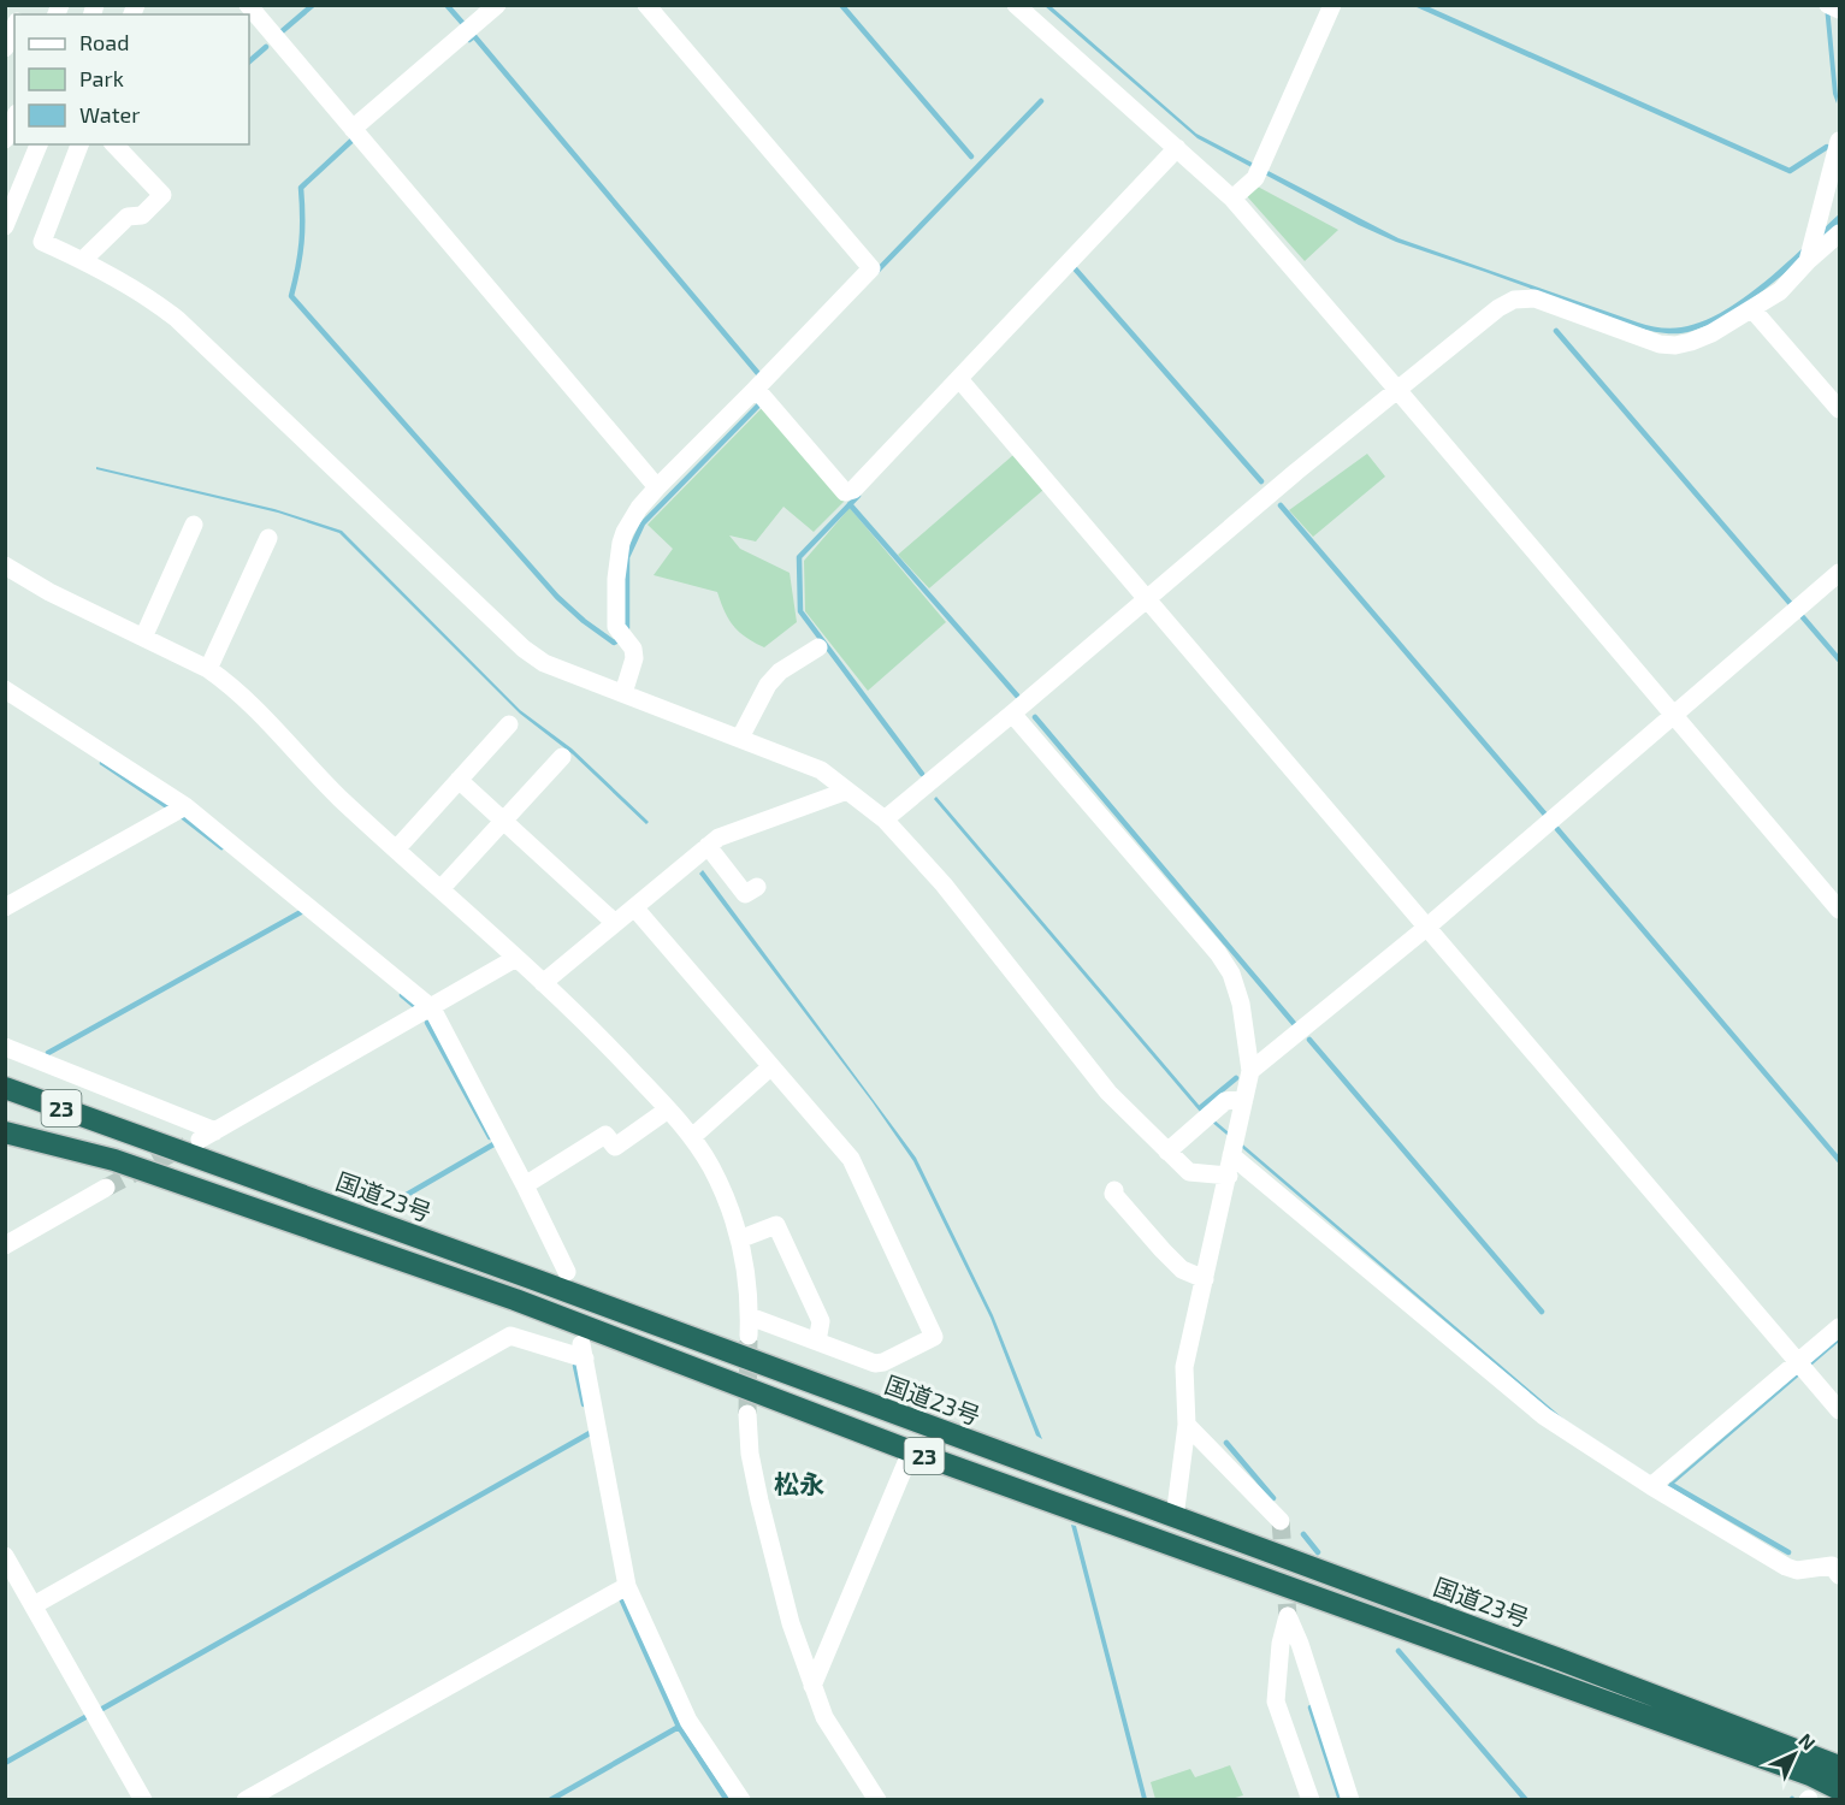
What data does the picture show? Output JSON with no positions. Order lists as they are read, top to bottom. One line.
{"streets":{"highway":["23","国道23号"]},"districts":["松永"],"legend":["Road","Park","Water"],"north":"top right"}
